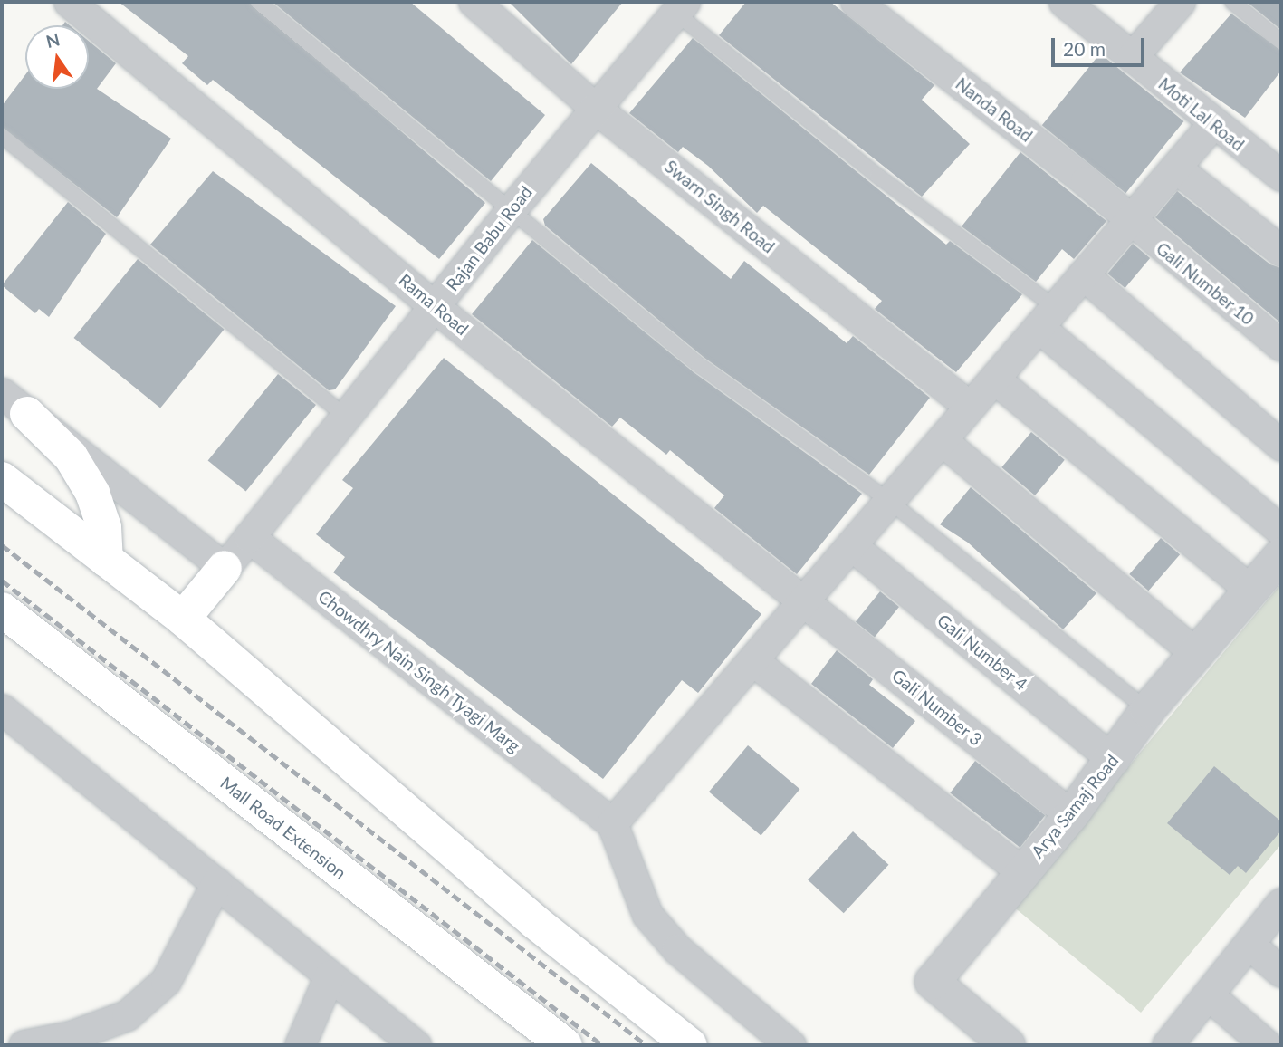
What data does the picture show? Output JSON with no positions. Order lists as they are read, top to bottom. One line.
{"streets":{"main road":["Mall Road Extension"],"street":["Nanda Road","Moti Lal Road","Swarn Singh Road","Rajan Babu Road","Gali Number 10","Rama Road","Gali Number 4","Chowdhry Nain Singh Tyagi Marg","Gali Number 3","Arya Samaj Road"]},"crossings":[["Nanda Road","Gali Number 10"],["Swarn Singh Road","Rajan Babu Road"],["Rajan Babu Road","Rama Road"],["Rajan Babu Road","Chowdhry Nain Singh Tyagi Marg"],["Rama Road","Gali Number 3"],["Gali Number 4","Arya Samaj Road"],["Gali Number 3","Arya Samaj Road"]],"scale_bar":"20 m","north":"top"}
